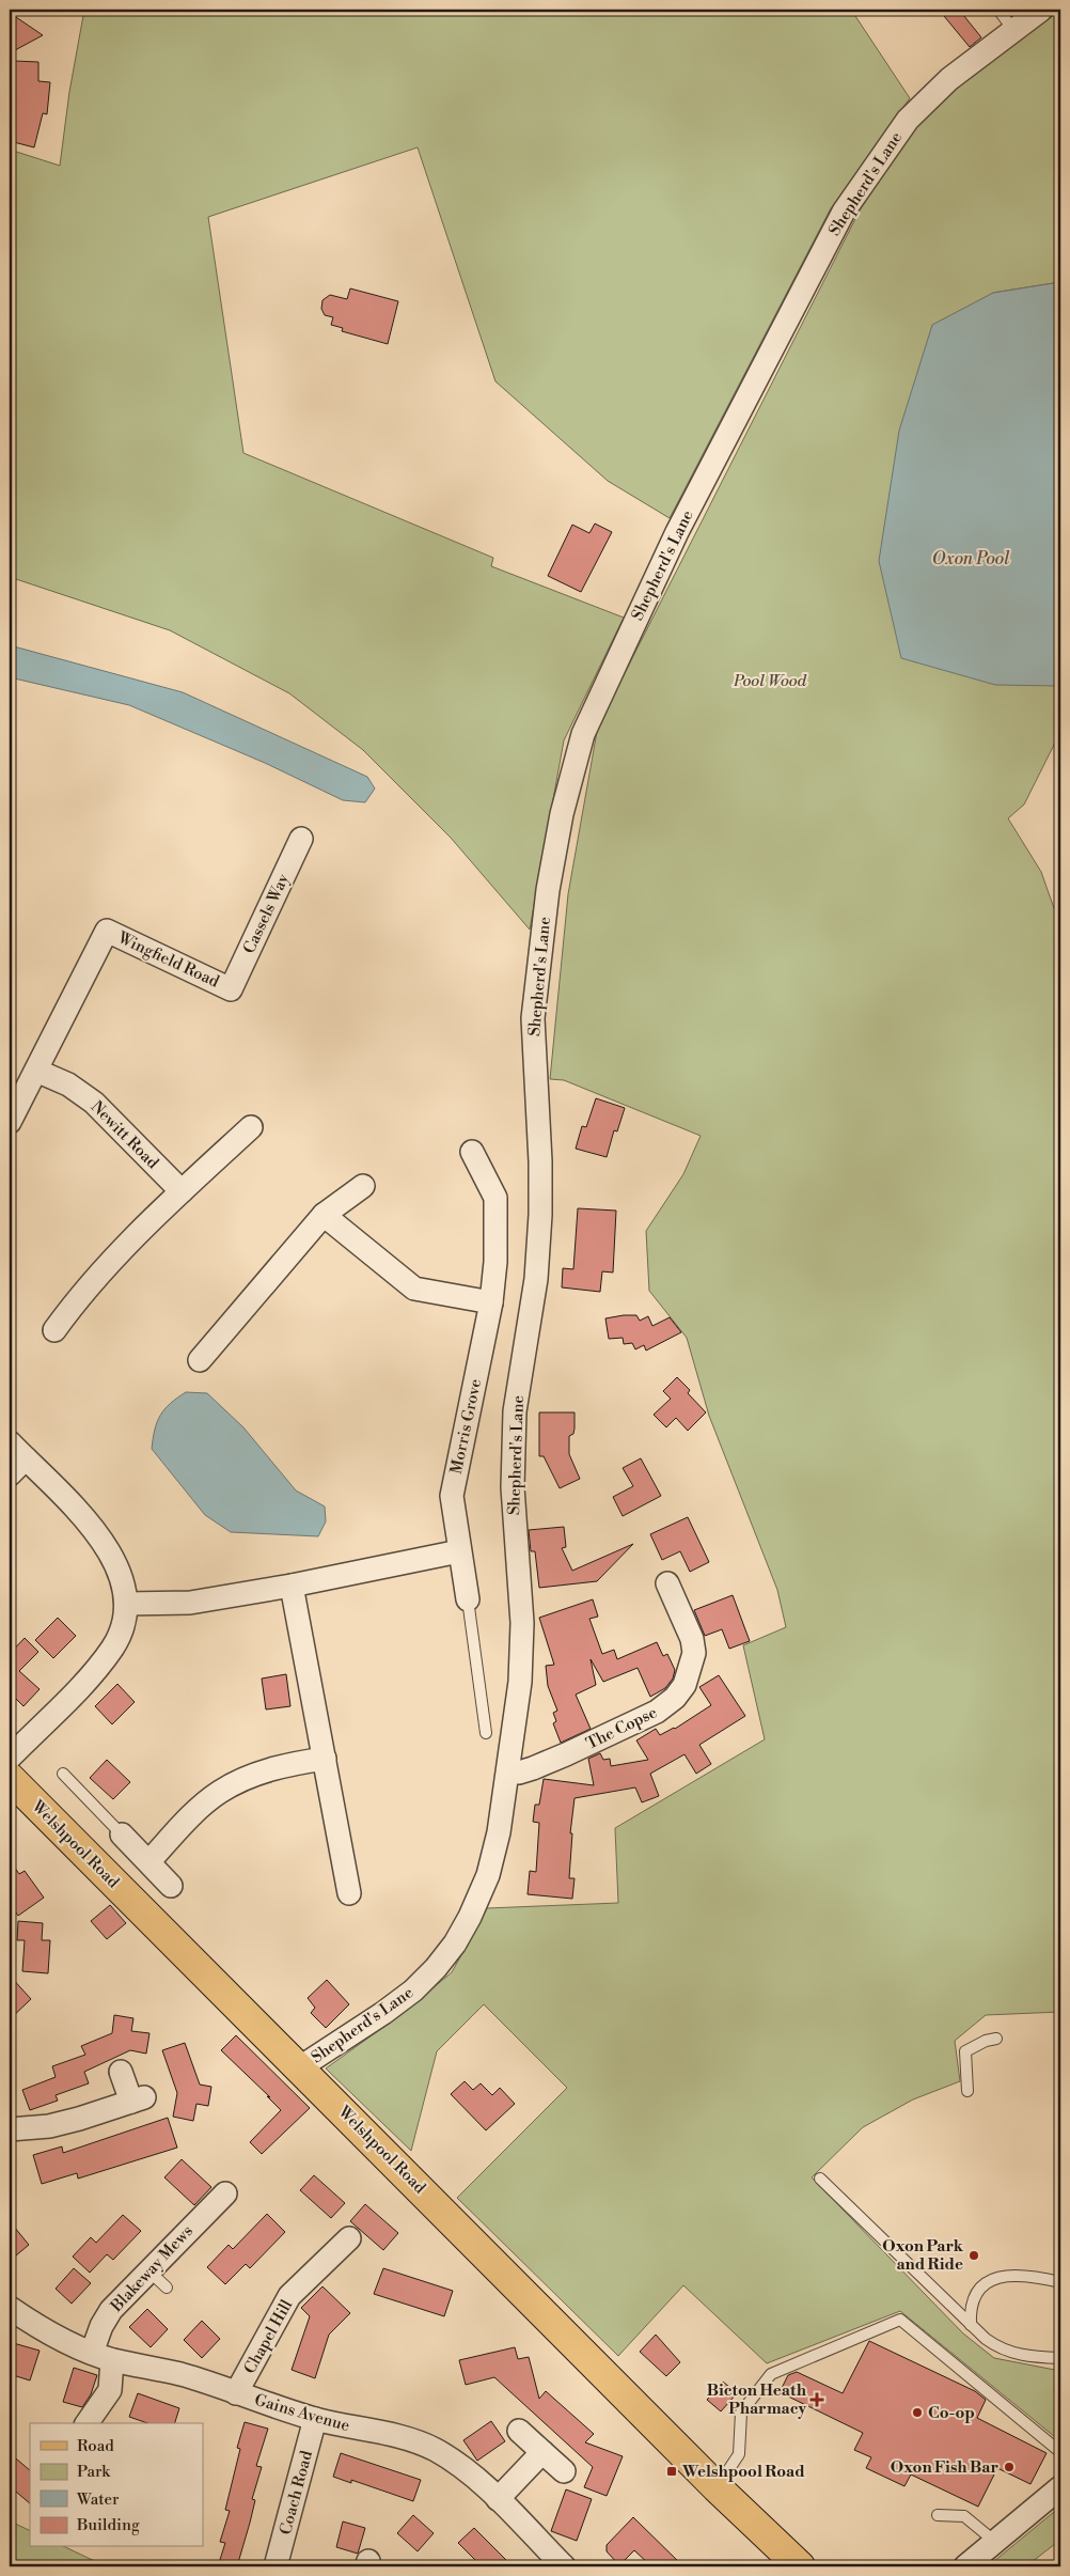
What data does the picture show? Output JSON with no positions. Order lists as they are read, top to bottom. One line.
{"streets":{"main road":["Welshpool Road"],"street":["Shepherd's Lane","Cassels Way","Wingfield Road","Newitt Road","Morris Grove","The Copse","Blakeway Mews","Chapel Hill","Gains Avenue","Coach Road"]},"crossings":[["Shepherd's Lane","The Copse"],["Shepherd's Lane","Welshpool Road"],["Cassels Way","Wingfield Road"],["Wingfield Road","Newitt Road"],["Blakeway Mews","Gains Avenue"],["Chapel Hill","Gains Avenue"],["Gains Avenue","Coach Road"]],"water":["Oxon Pool"],"parks":["Pool Wood"],"places":{"other":["Oxon Park and Ride","Co-op","Oxon Fish Bar"],"health":["Bicton Heath Pharmacy"],"transit":["Welshpool Road"]},"legend":["Road","Park","Water","Building"]}
